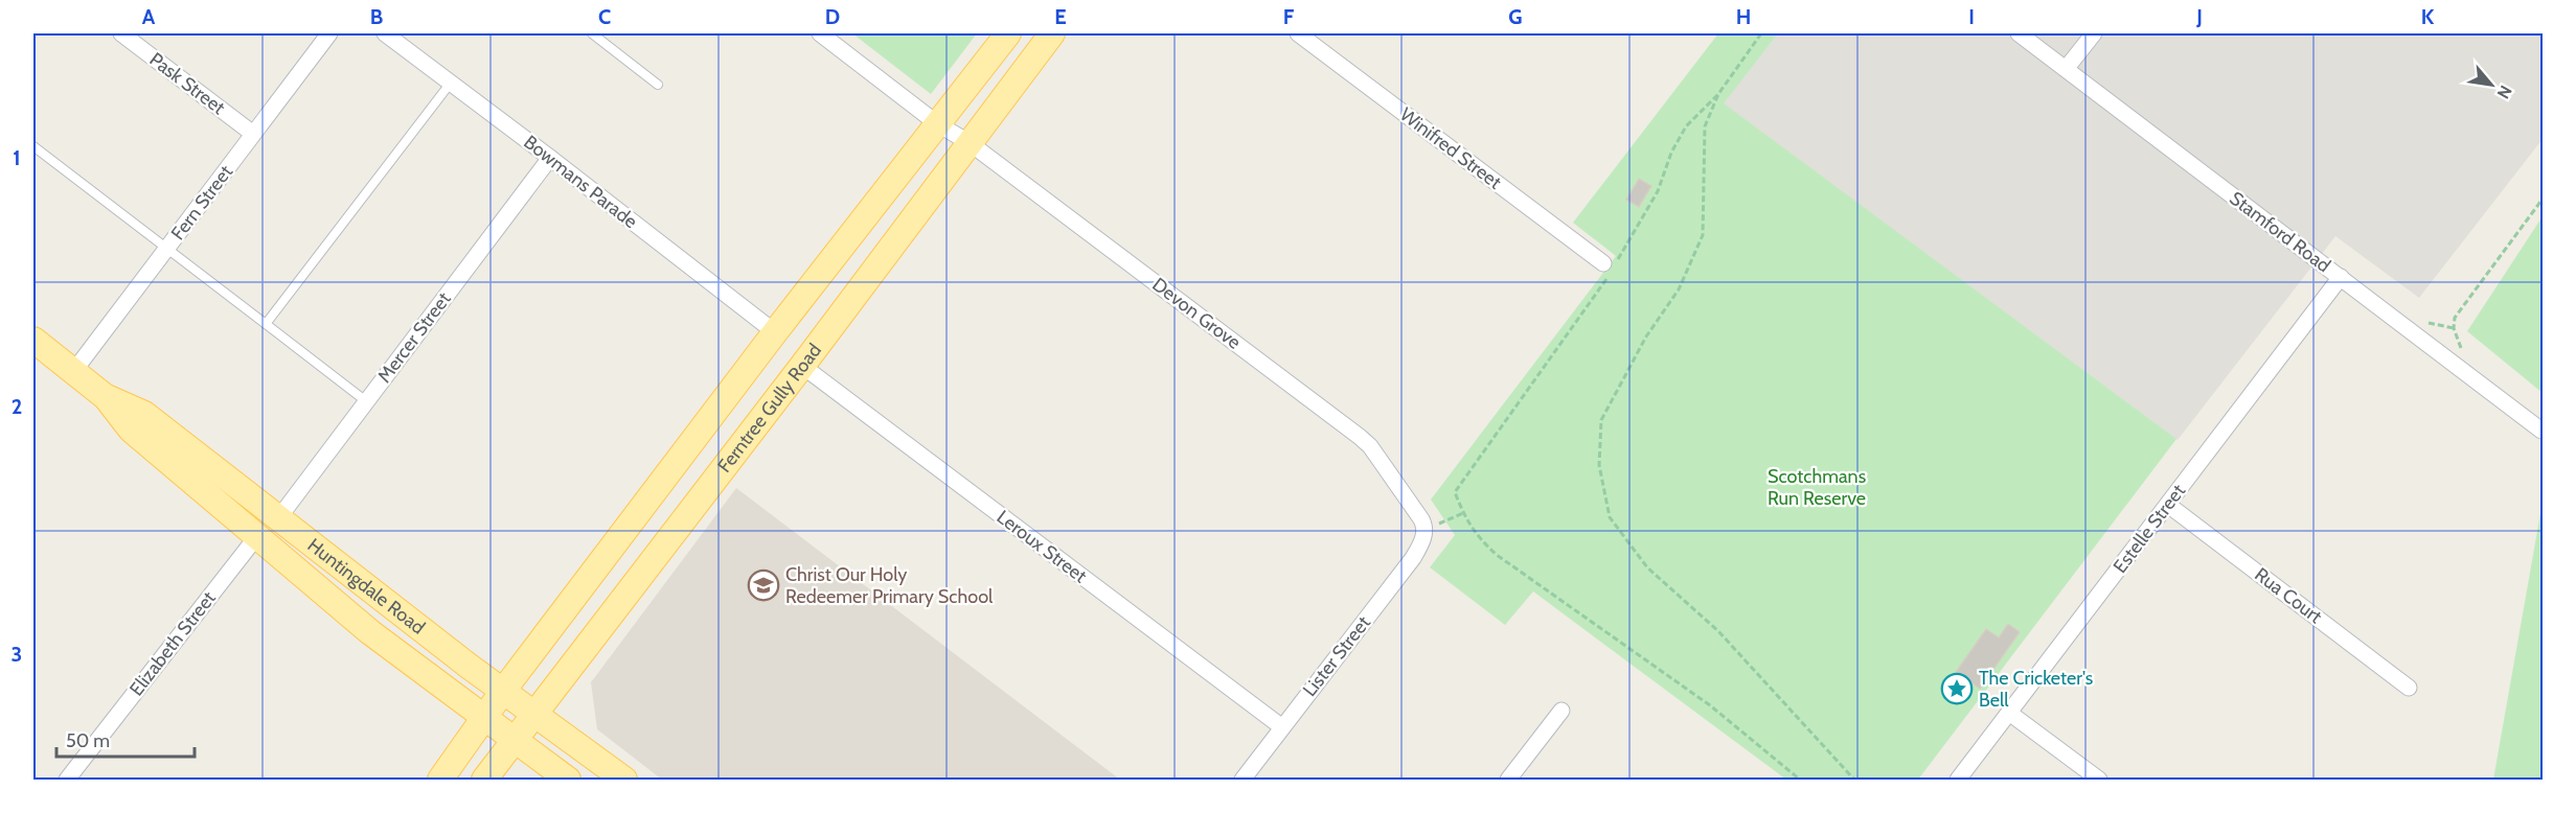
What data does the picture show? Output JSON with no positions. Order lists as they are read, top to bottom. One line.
{"streets":{"main road":["Ferntree Gully Road","Huntingdale Road"],"street":["Pask Street","Winifred Street","Bowmans Parade","Fern Street","Stamford Road","Devon Grove","Mercer Street","Estelle Street","Leroux Street","Rua Court","Elizabeth Street","Lister Street"]},"crossings":[["Pask Street","Fern Street"],["Bowmans Parade","Mercer Street"],["Bowmans Parade","Ferntree Gully Road"],["Fern Street","Huntingdale Road"],["Stamford Road","Estelle Street"],["Devon Grove","Ferntree Gully Road"],["Devon Grove","Lister Street"],["Mercer Street","Huntingdale Road"],["Ferntree Gully Road","Leroux Street"],["Ferntree Gully Road","Huntingdale Road"],["Estelle Street","Rua Court"],["Leroux Street","Lister Street"],["Huntingdale Road","Elizabeth Street"]],"parks":["Scotchmans Run Reserve"],"places":{"school or university":["Christ Our Holy Redeemer Primary School"],"place":["The Cricketer's Bell"]},"scale_bar":"50 m","north":"bottom right","grid":{"columns":["A","B","C","D","E","F","G","H","I","J","K"],"rows":["1","2","3"]}}
